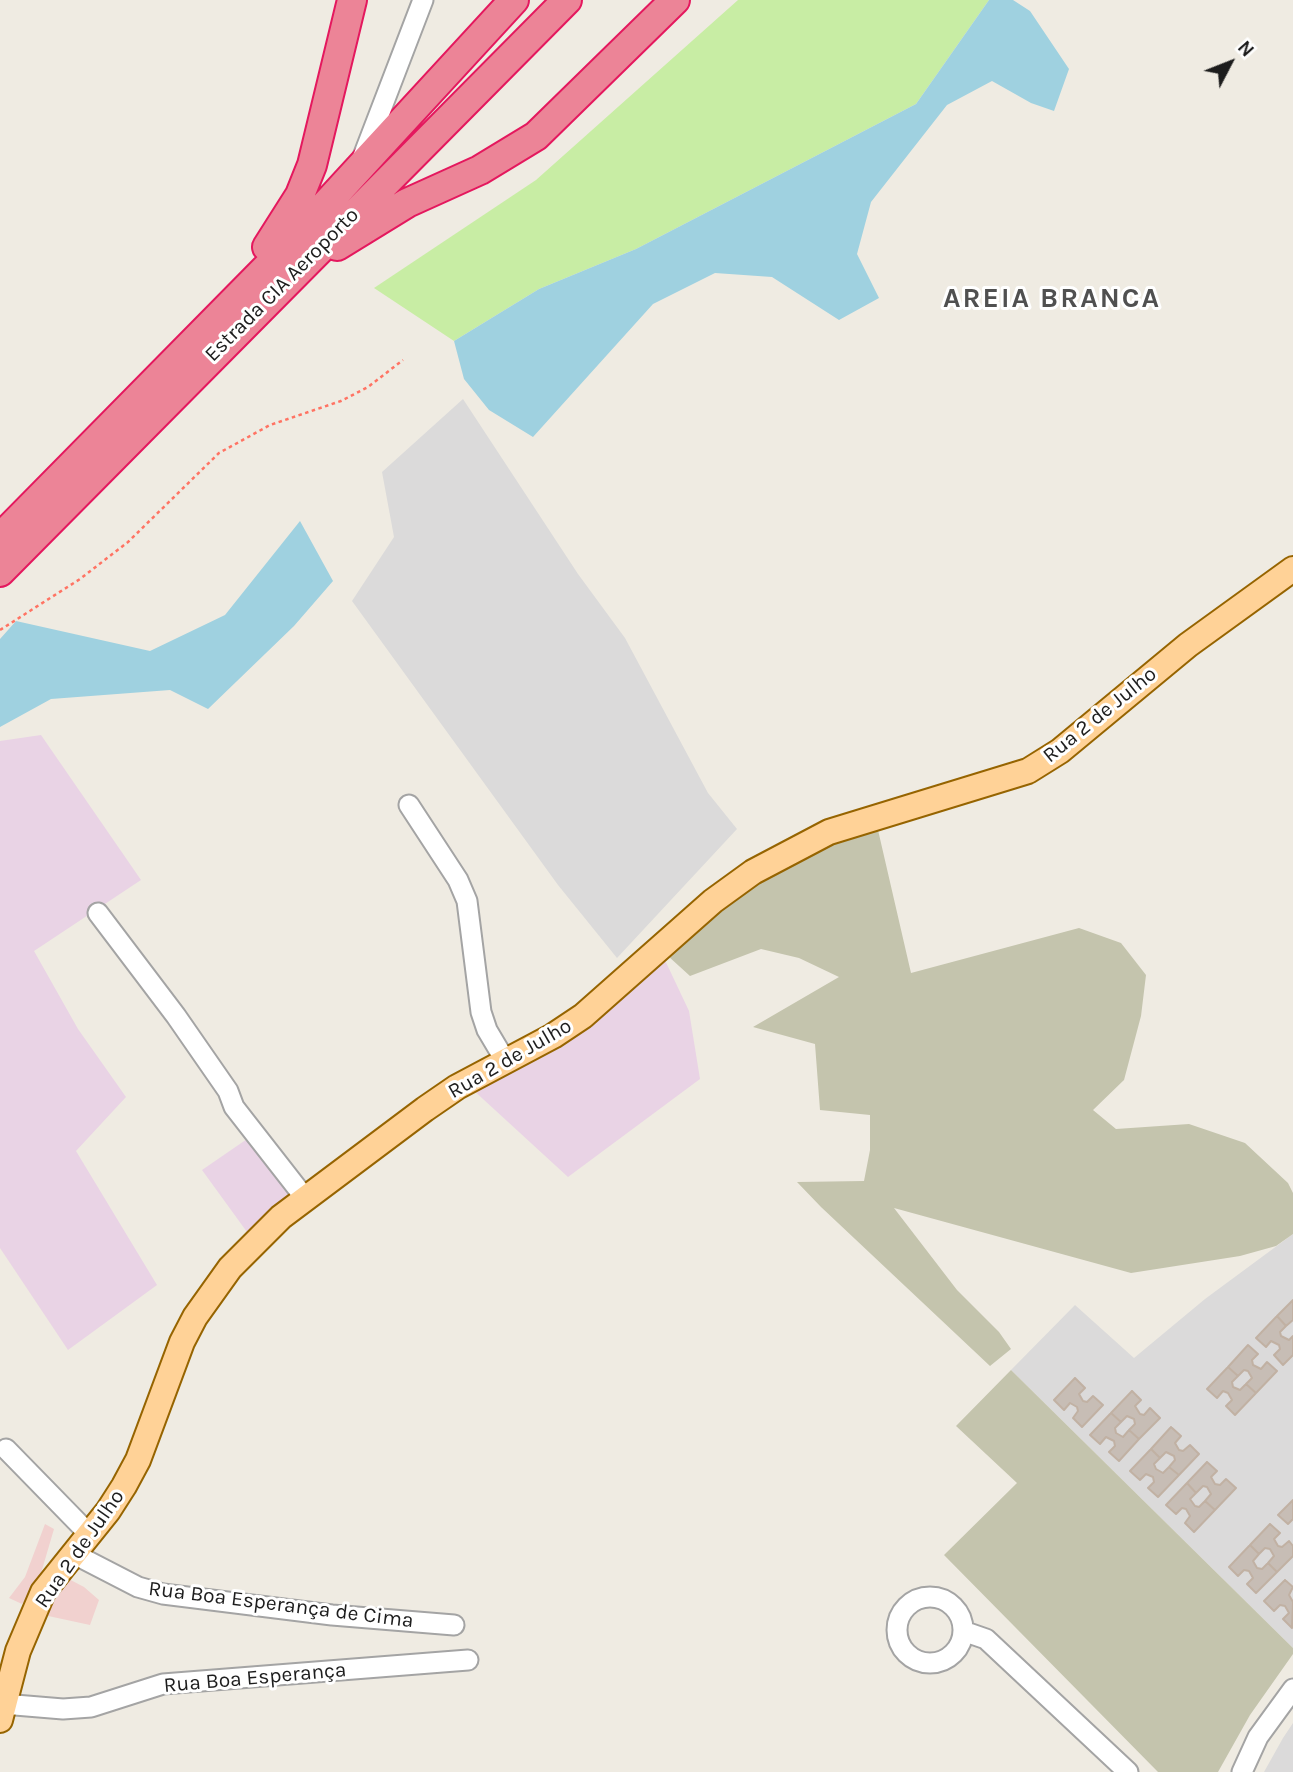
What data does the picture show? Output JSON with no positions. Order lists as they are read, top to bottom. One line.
{"streets":{"highway":["Estrada CIA Aeroporto"],"main road":["Rua 2 de Julho"],"street":["Rua Boa Esperança de Cima","Rua Boa Esperança"]},"crossings":[["Rua 2 de Julho","Rua Boa Esperança de Cima"],["Rua 2 de Julho","Rua Boa Esperança"]],"districts":["AREIA BRANCA"],"north":"top right"}
